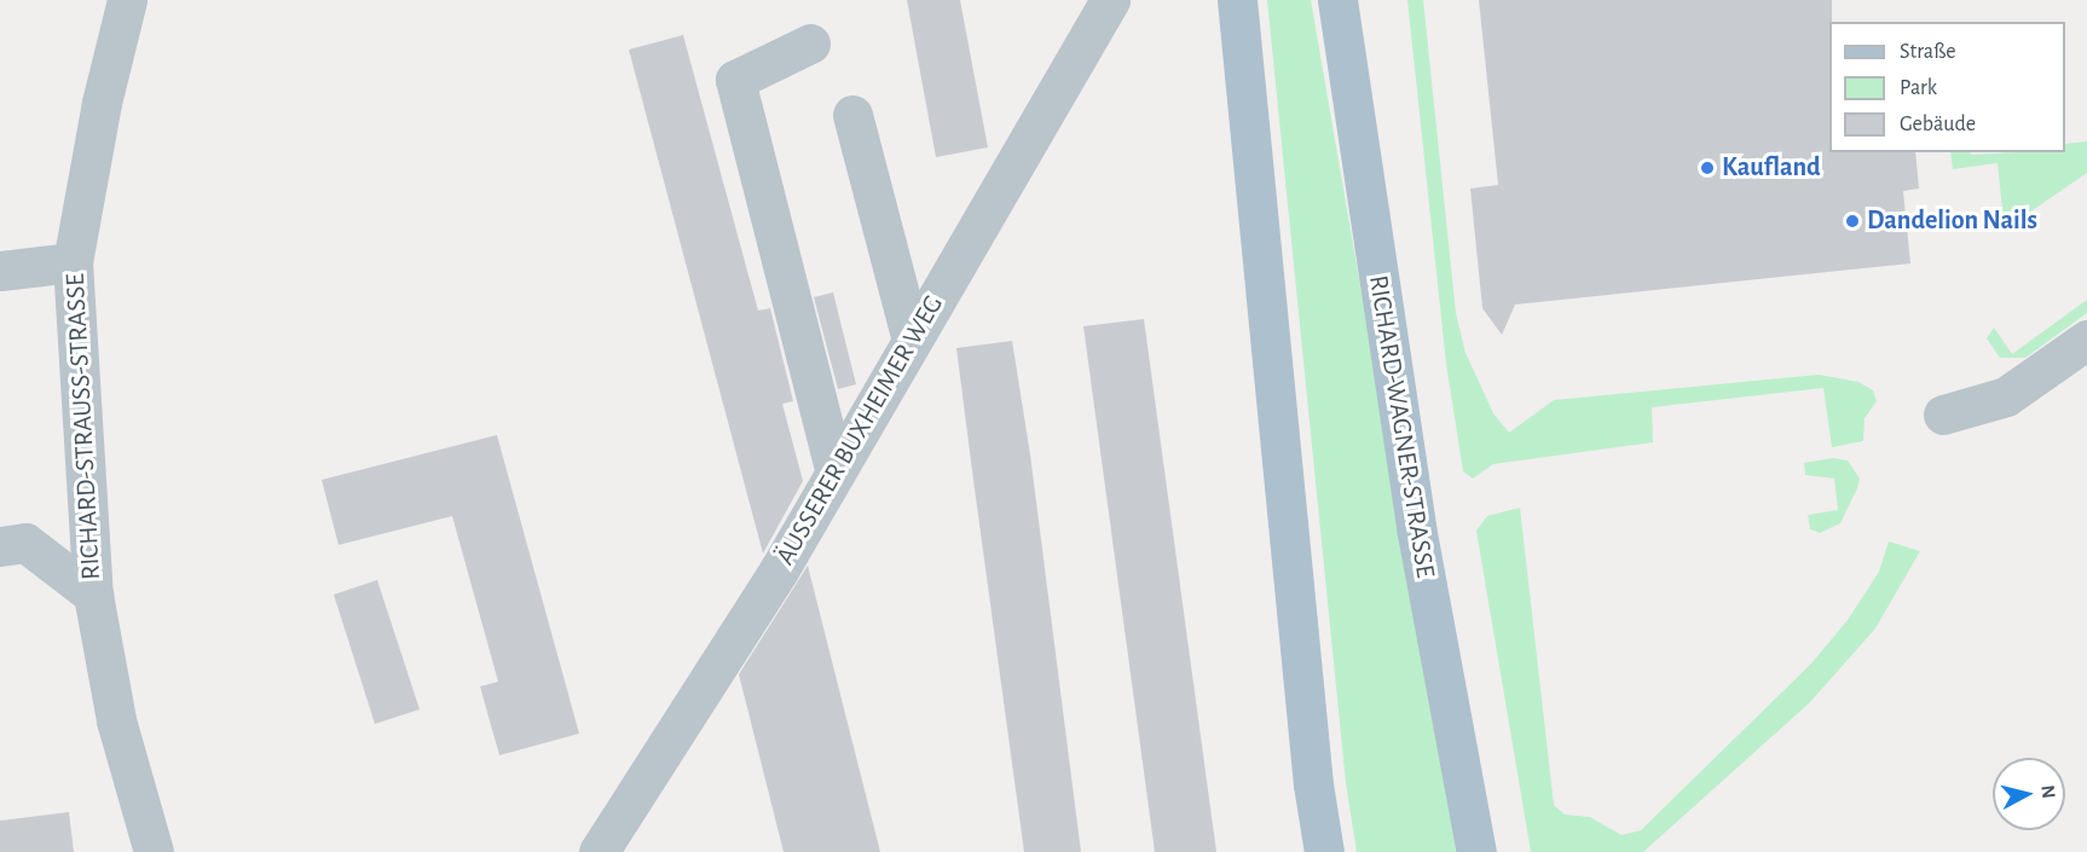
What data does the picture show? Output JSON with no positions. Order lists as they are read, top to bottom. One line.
{"streets":{"main road":["RICHARD-WAGNER-STRASSE"],"street":["RICHARD-STRAUSS-STRASSE","ÄUSSERER BUXHEIMER WEG"]},"places":["Kaufland","Dandelion Nails"],"legend":["Straße","Park","Gebäude"],"north":"right"}
